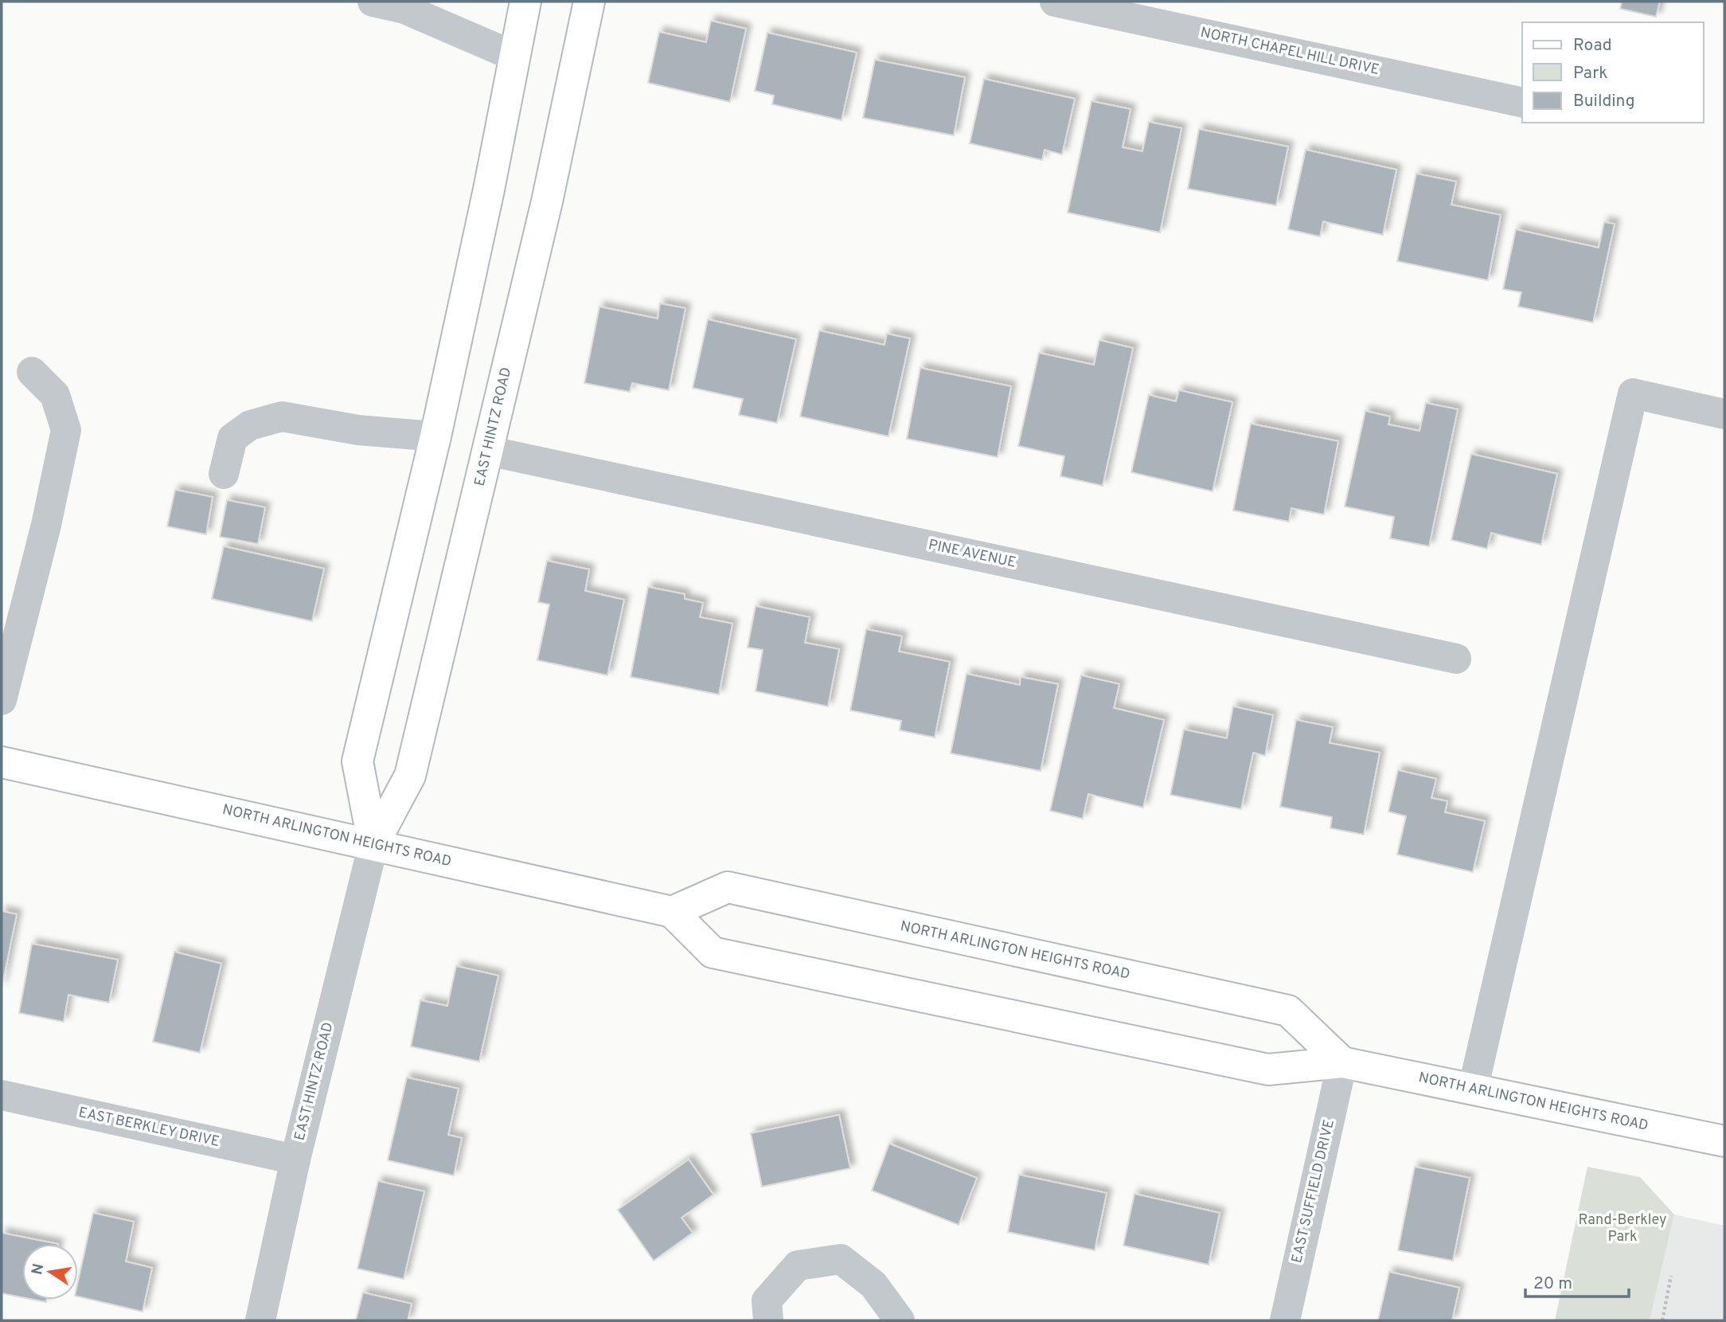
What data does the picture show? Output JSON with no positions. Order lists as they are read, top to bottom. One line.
{"streets":{"main road":["EAST HINTZ ROAD","NORTH ARLINGTON HEIGHTS ROAD"],"street":["NORTH CHAPEL HILL DRIVE","PINE AVENUE","EAST BERKLEY DRIVE","EAST SUFFIELD DRIVE"]},"crossings":[["EAST HINTZ ROAD","PINE AVENUE"],["EAST HINTZ ROAD","NORTH ARLINGTON HEIGHTS ROAD"],["EAST HINTZ ROAD","EAST BERKLEY DRIVE"],["NORTH ARLINGTON HEIGHTS ROAD","EAST SUFFIELD DRIVE"]],"parks":["Rand-Berkley Park"],"legend":["Road","Park","Building"],"scale_bar":"20 m","north":"left"}
